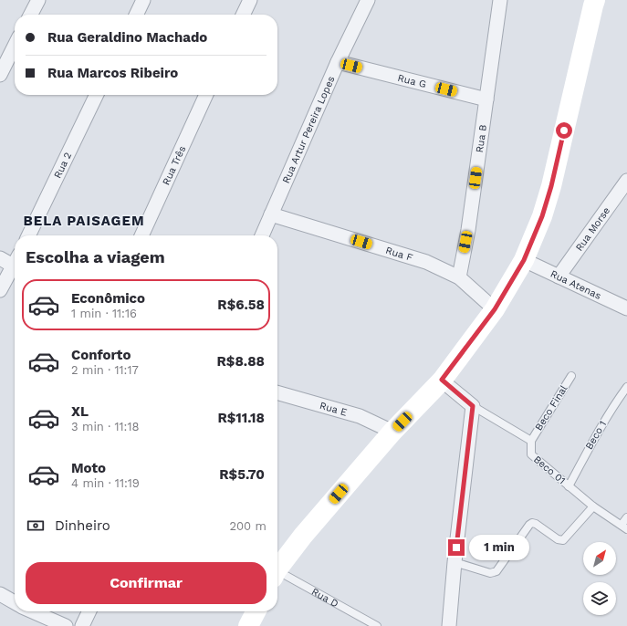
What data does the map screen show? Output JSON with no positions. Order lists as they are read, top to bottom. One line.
{"streets":{"street":["Rua G","Rua Artur Pereira Lopes","Rua B","Rua 2","Rua Três","Rua Morse","Rua F","Rua Atenas","Rua E"],"lane":["Beco Final","Beco 1","Beco 01","Rua D"]},"crossings":[["Rua G","Rua Artur Pereira Lopes"],["Rua G","Rua B"],["Rua Artur Pereira Lopes","Rua F"],["Rua B","Rua F"],["Rua Morse","Rua Atenas"],["Beco Final","Beco 01"],["Beco 1","Beco 01"]],"districts":["BELA PAISAGEM"],"north":"top right","page":{"banner":["Rua Geraldino Machado","Rua Marcos Ribeiro"],"heading":"Escolha a viagem","list":[{"name":"Econômico","note":"1 min · 11:16","value":"R$6.58"},{"name":"Conforto","note":"2 min · 11:17","value":"R$8.88"},{"name":"XL","note":"3 min · 11:18","value":"R$11.18"},{"name":"Moto","note":"4 min · 11:19","value":"R$5.70"}],"pay":["Dinheiro","200 m"],"bubble":"1 min","buttons":"Confirmar"}}
